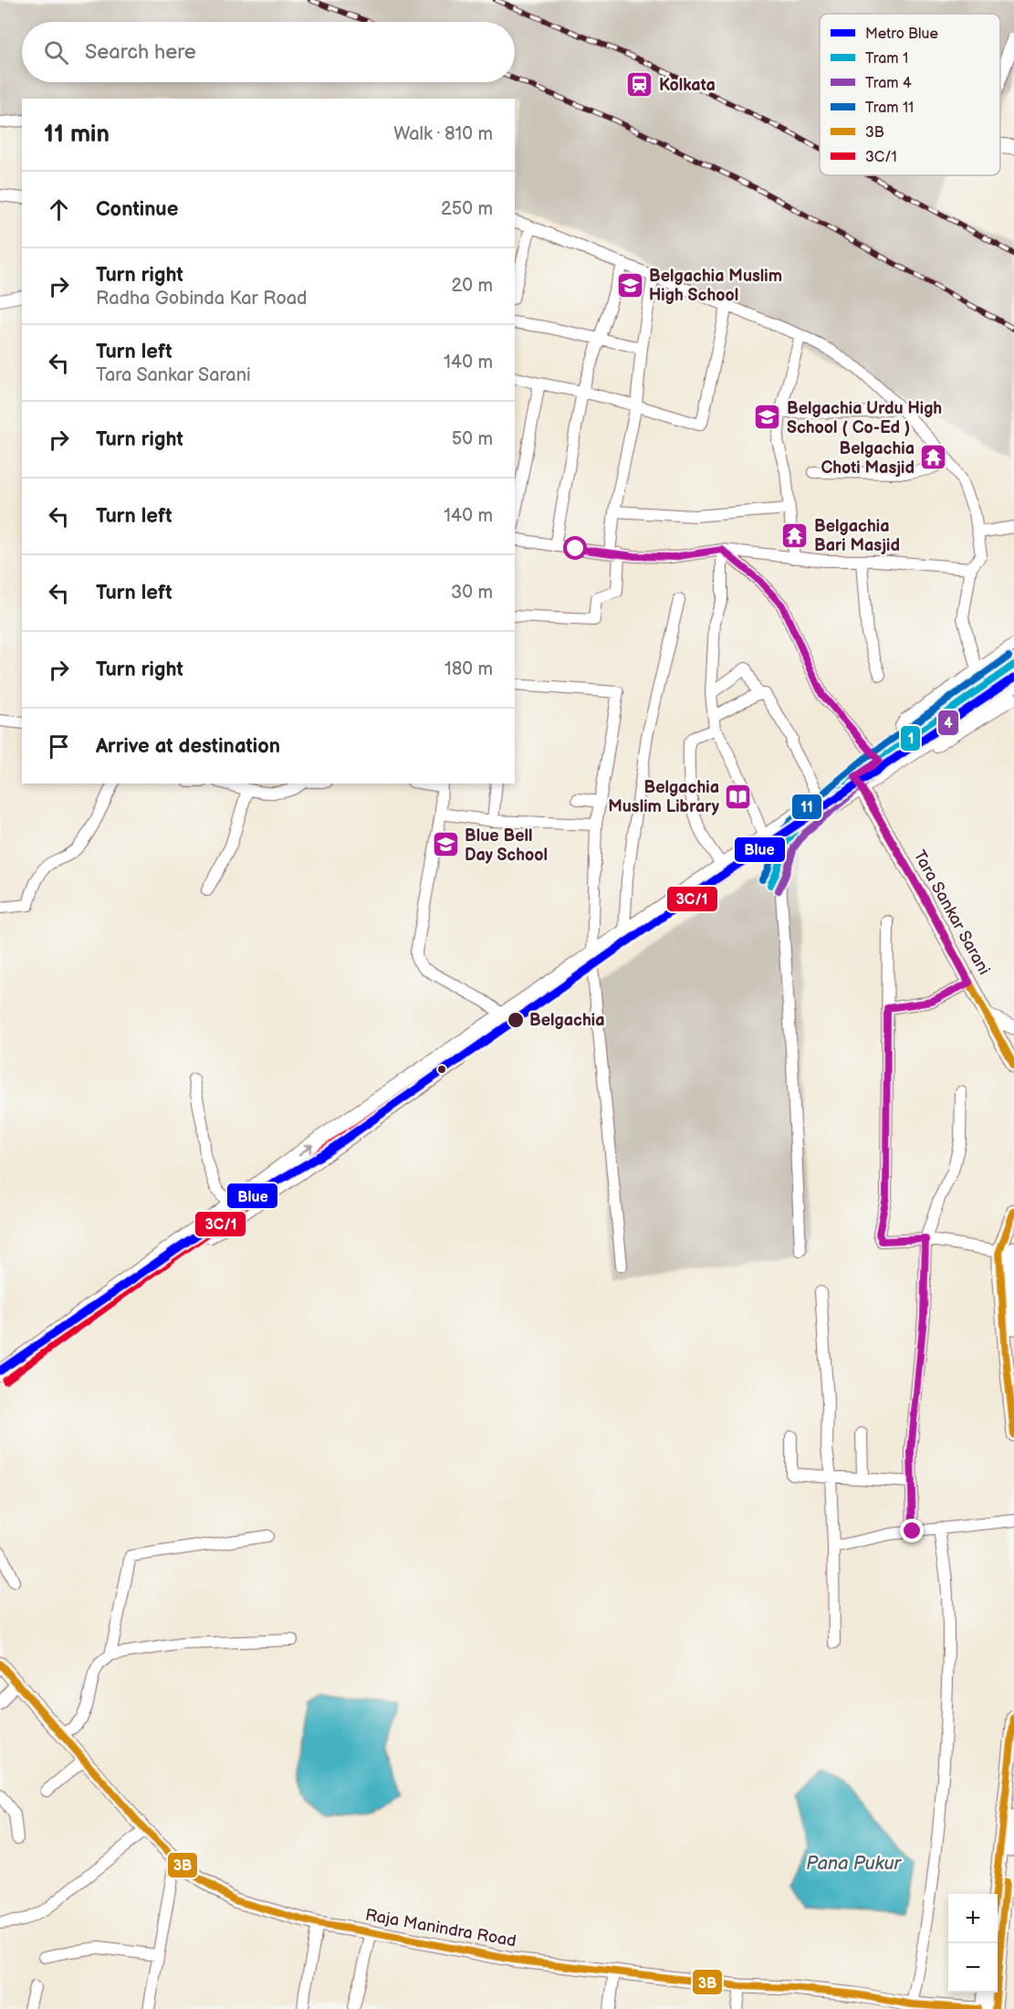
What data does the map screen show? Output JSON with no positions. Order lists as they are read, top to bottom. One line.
{"streets":{"street":["Tara Sankar Sarani","Raja Manindra Road"]},"water":["Pana Pukur"],"places":{"station":["Kolkata"],"school or university":["Belgachia Muslim High School","Belgachia Urdu High School ( Co-Ed )","Blue Bell Day School"],"temple":["Belgachia Choti Masjid","Belgachia Bari Masjid"],"library":["Belgachia Muslim Library"],"other":["Belgachia"]},"lines":["tram line 11","tram line 1","transit line 3B","tram line 4","metro line Blue","transit line 3C/1"],"legend":["Metro Blue","Tram 1","Tram 4","Tram 11","3B","3C/1"],"page":{"search":"Search here","heading":["11 min","Walk · 810 m"],"list":[["Continue","250 m"],["Turn right","Radha Gobinda Kar Road","20 m"],["Turn left","Tara Sankar Sarani","140 m"],["Turn right","50 m"],["Turn left","140 m"],["Turn left","30 m"],["Turn right","180 m"],"Arrive at destination"],"map_buttons":["+","−"]}}
